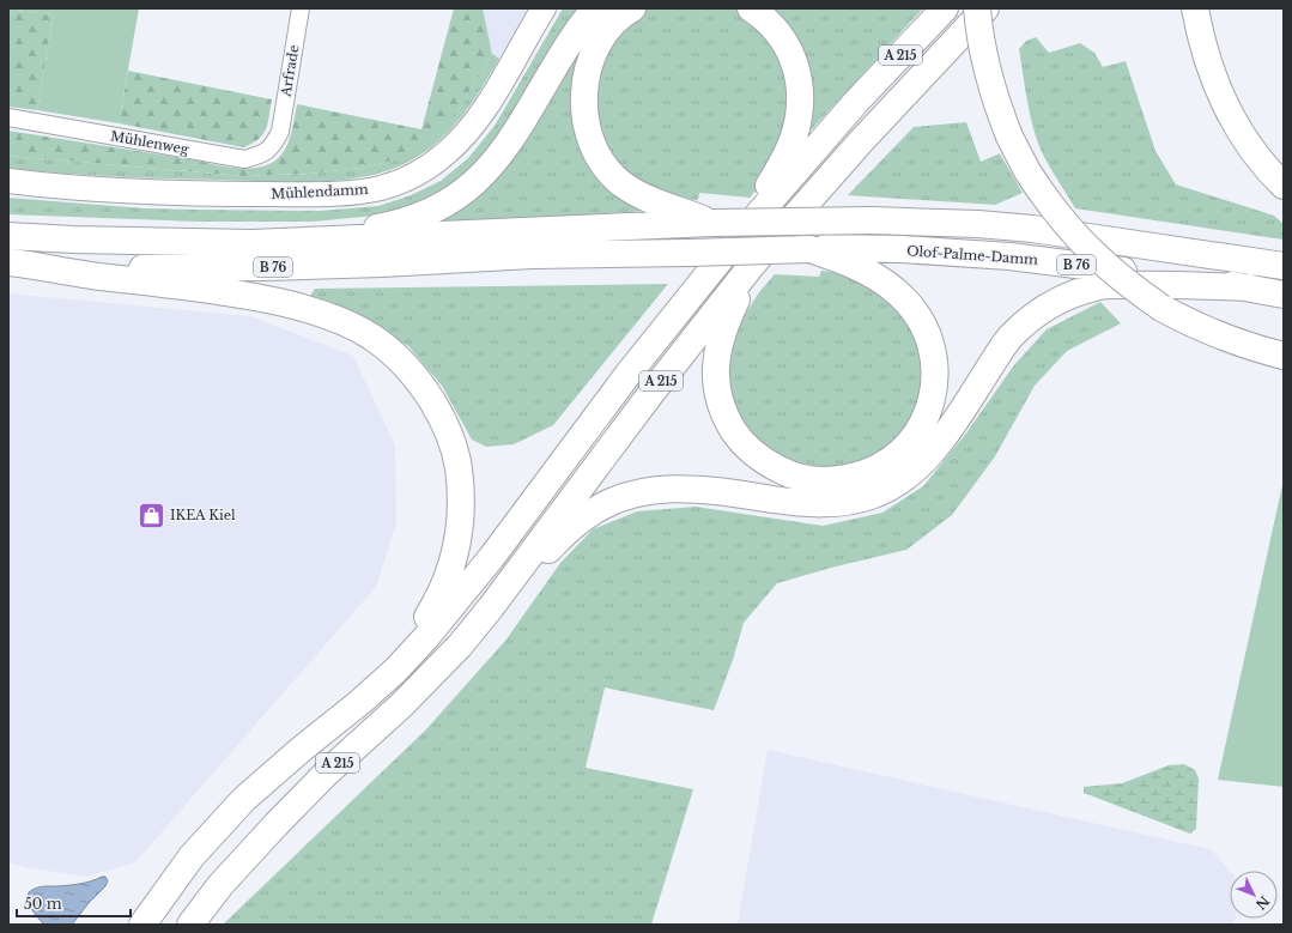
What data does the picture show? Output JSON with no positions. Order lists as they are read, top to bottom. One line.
{"streets":{"highway":["A 215","Olof-Palme-Damm","B 76"],"street":["Arfrade","Mühlenweg","Mühlendamm"]},"crossings":[["Arfrade","Mühlenweg"],["Olof-Palme-Damm","B 76"]],"places":{"shop":["IKEA Kiel"]},"scale_bar":"50 m","north":"bottom right"}
